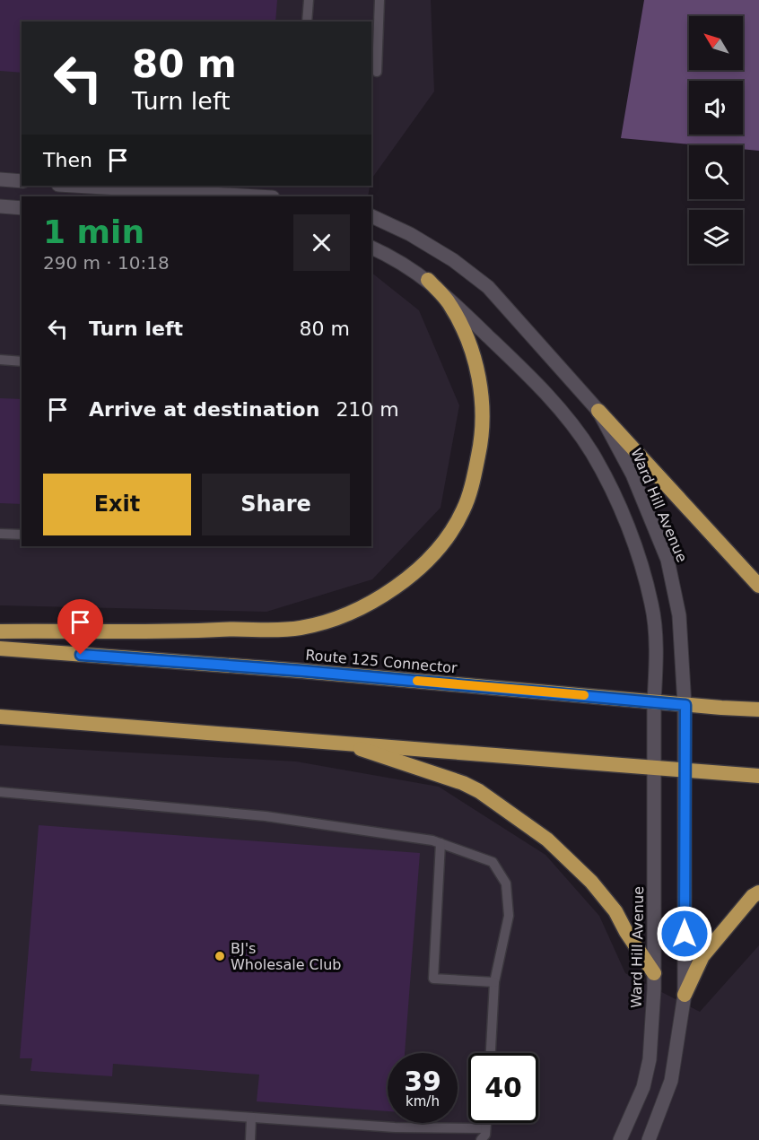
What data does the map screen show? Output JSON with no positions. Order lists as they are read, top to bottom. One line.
{"streets":{"highway":["Route 125 Connector"],"street":["Ward Hill Avenue"]},"crossings":[["Ward Hill Avenue","Route 125 Connector"]],"places":["BJ's Wholesale Club"],"north":"top left","page":{"turn":["80 m","Turn left"],"then":"Then","heading":["1 min","290 m · 10:18"],"list":[{"name":"Turn left","value":"80 m"},{"name":"Arrive at destination","value":"210 m"}],"buttons":["Exit","Share"],"speed":"39 km/h","limit":"40"}}
